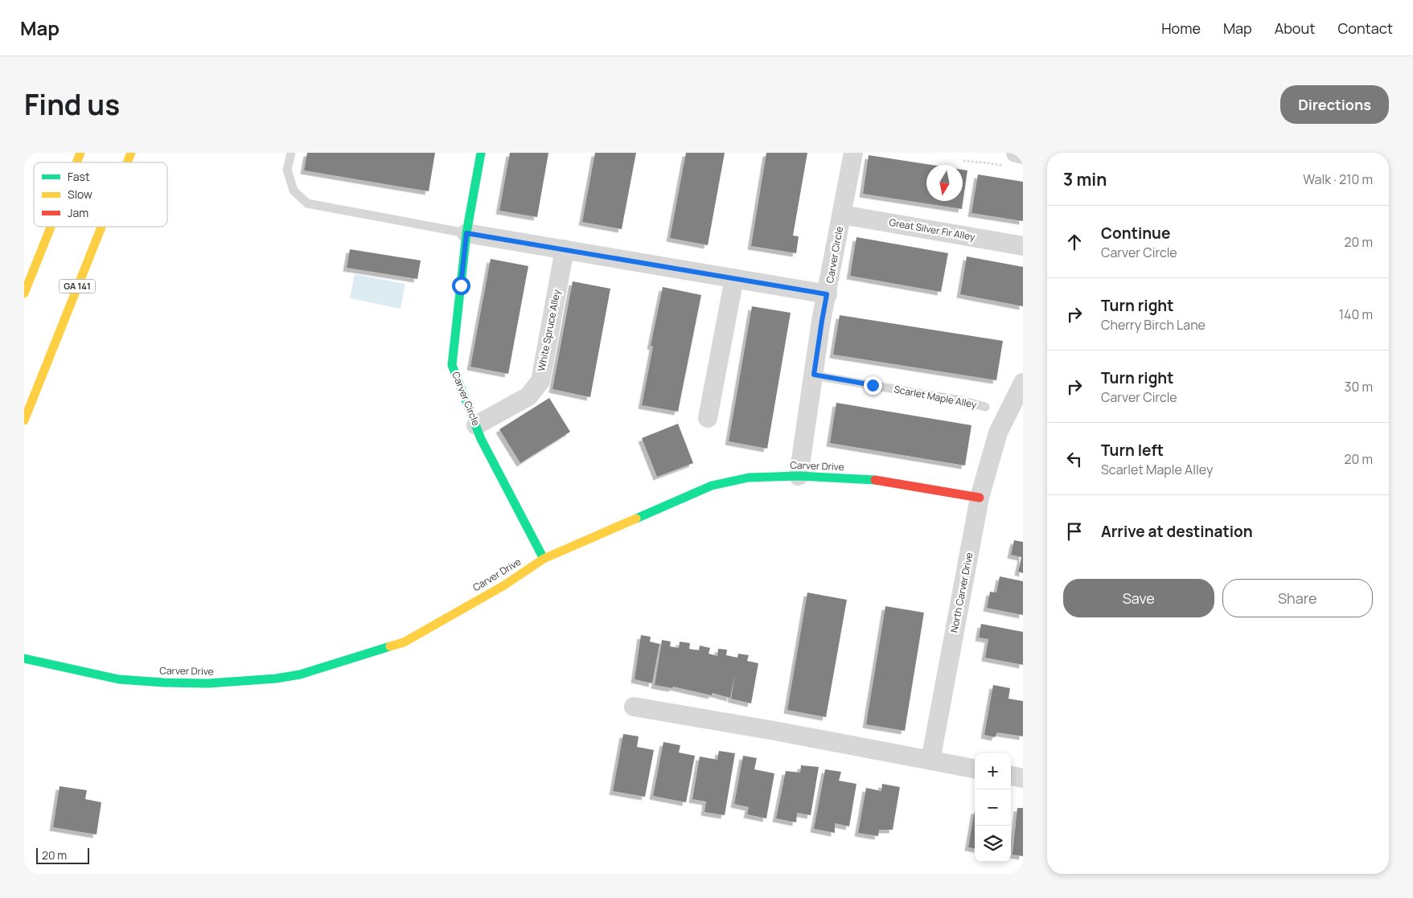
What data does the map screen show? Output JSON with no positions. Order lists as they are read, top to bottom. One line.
{"streets":{"main road":["Carver Circle","GA 141","Carver Drive"],"street":["Great Silver Fir Alley","White Spruce Alley","North Carver Drive"],"lane":["Scarlet Maple Alley"]},"crossings":[["Great Silver Fir Alley","Carver Circle"],["Carver Circle","White Spruce Alley"],["Carver Circle","Scarlet Maple Alley"],["Carver Circle","Carver Drive"],["Carver Drive","North Carver Drive"]],"legend":["Fast","Slow","Jam"],"scale_bar":"20 m","north":"bottom","page":{"header":"Map","nav":["Home","Map","About","Contact"],"title":"Find us","buttons":["Directions",["Save","Share"]],"heading":["3 min","Walk · 210 m"],"list":[["Continue","Carver Circle","20 m"],["Turn right","Cherry Birch Lane","140 m"],["Turn right","Carver Circle","30 m"],["Turn left","Scarlet Maple Alley","20 m"],"Arrive at destination"],"map_buttons":["+","−"],"scale":"20 m"}}
